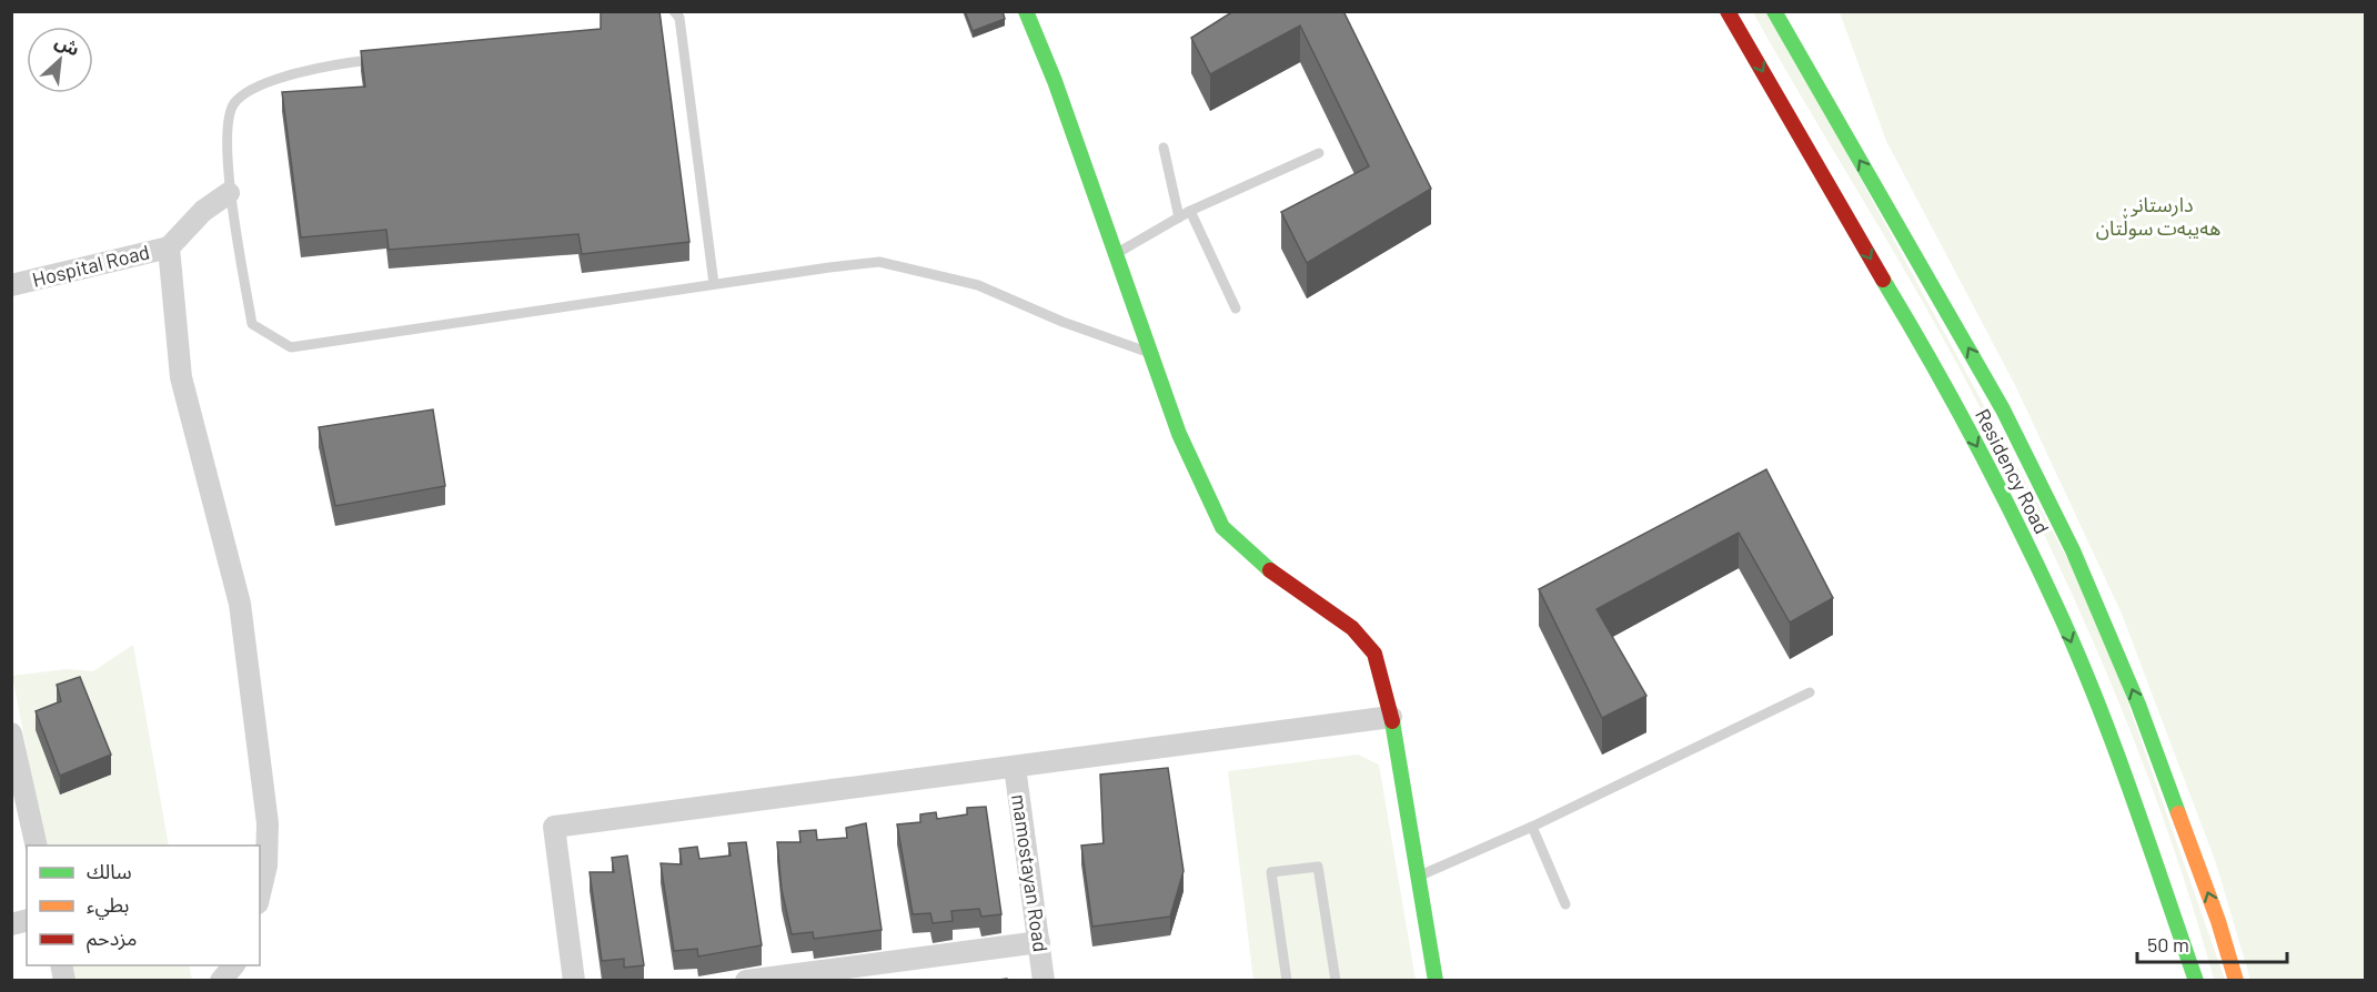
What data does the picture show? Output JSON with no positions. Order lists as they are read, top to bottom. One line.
{"streets":{"street":["Hospital Road","Residency Road","mamostayan Road"]},"parks":["دارستانی هەیبەت سوڵتان"],"legend":["سالك","بطيء","مزدحم"],"scale_bar":"50 m","north":"top right"}
